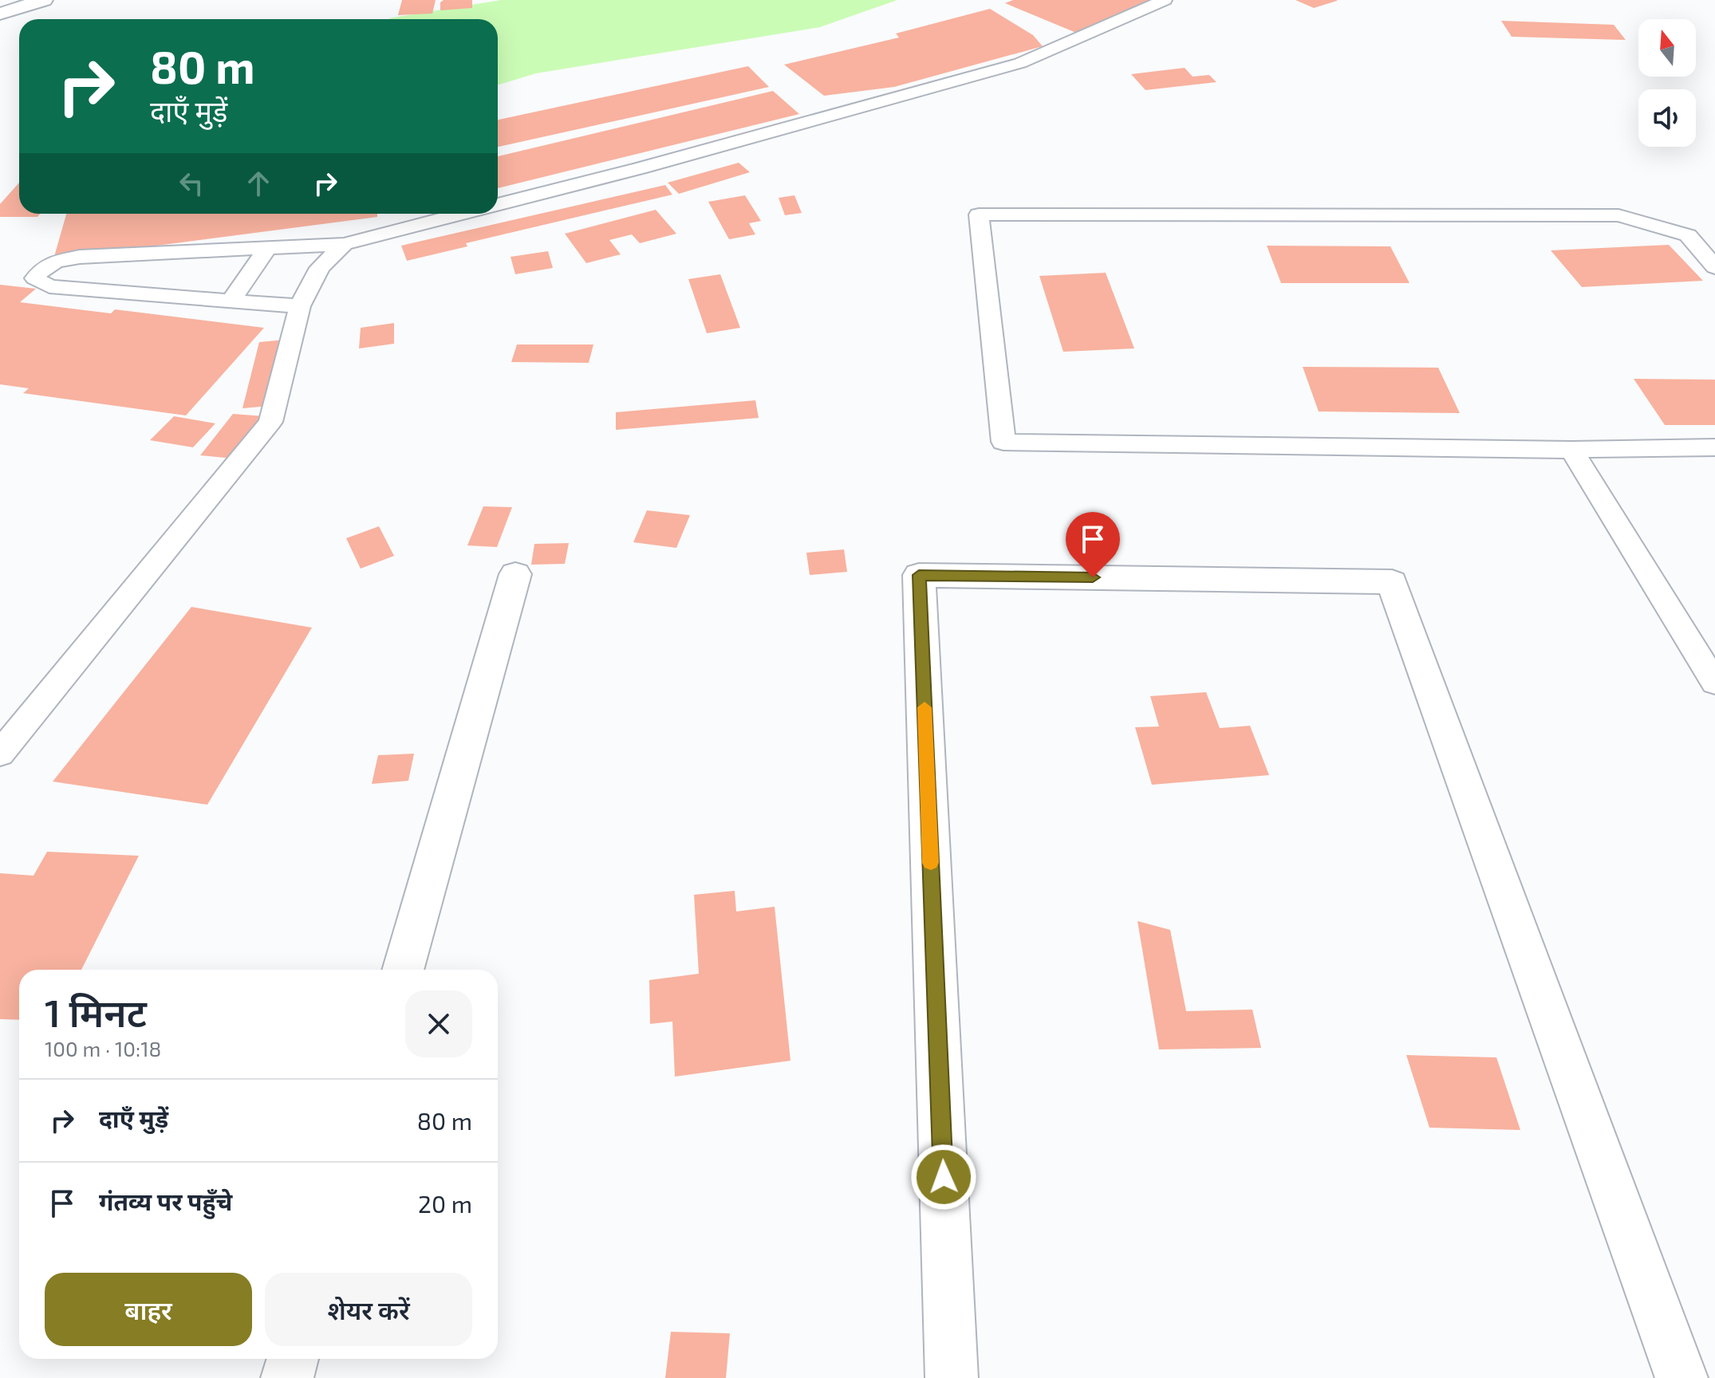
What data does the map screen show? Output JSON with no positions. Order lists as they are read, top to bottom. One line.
{"north":"top","page":{"turn":["80 m","दाएँ मुड़ें"],"heading":["1 मिनट","100 m · 10:18"],"list":[{"name":"दाएँ मुड़ें","value":"80 m"},{"name":"गंतव्य पर पहुँचे","value":"20 m"}],"buttons":["बाहर","शेयर करें"]}}
